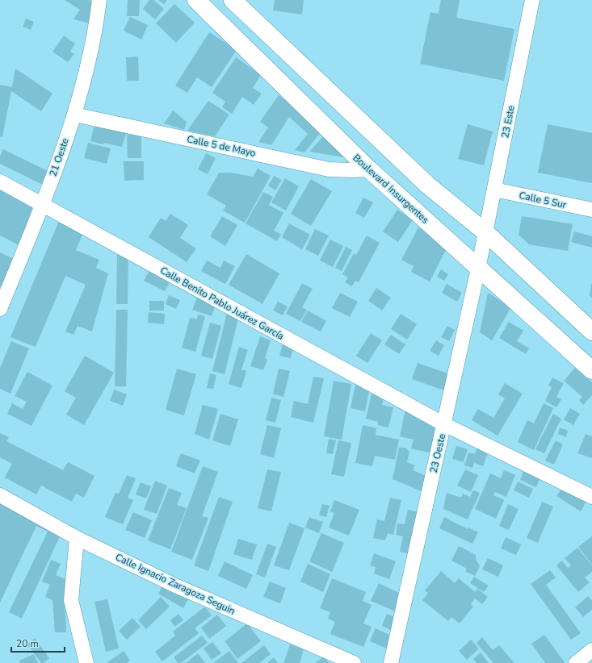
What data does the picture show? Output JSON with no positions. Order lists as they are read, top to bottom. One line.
{"streets":{"main road":["Boulevard Insurgentes"],"street":["23 Este","Calle 5 de Mayo","21 Oeste","Calle 5 Sur","Calle Benito Pablo Juárez García","23 Oeste","Calle Ignacio Zaragoza Seguin"]},"crossings":[["23 Este","Calle 5 Sur"],["23 Este","23 Oeste"],["Calle 5 de Mayo","21 Oeste"],["Calle 5 de Mayo","Boulevard Insurgentes"],["21 Oeste","Calle Benito Pablo Juárez García"],["Boulevard Insurgentes","23 Oeste"],["Calle Benito Pablo Juárez García","23 Oeste"]],"scale_bar":"20 m"}
